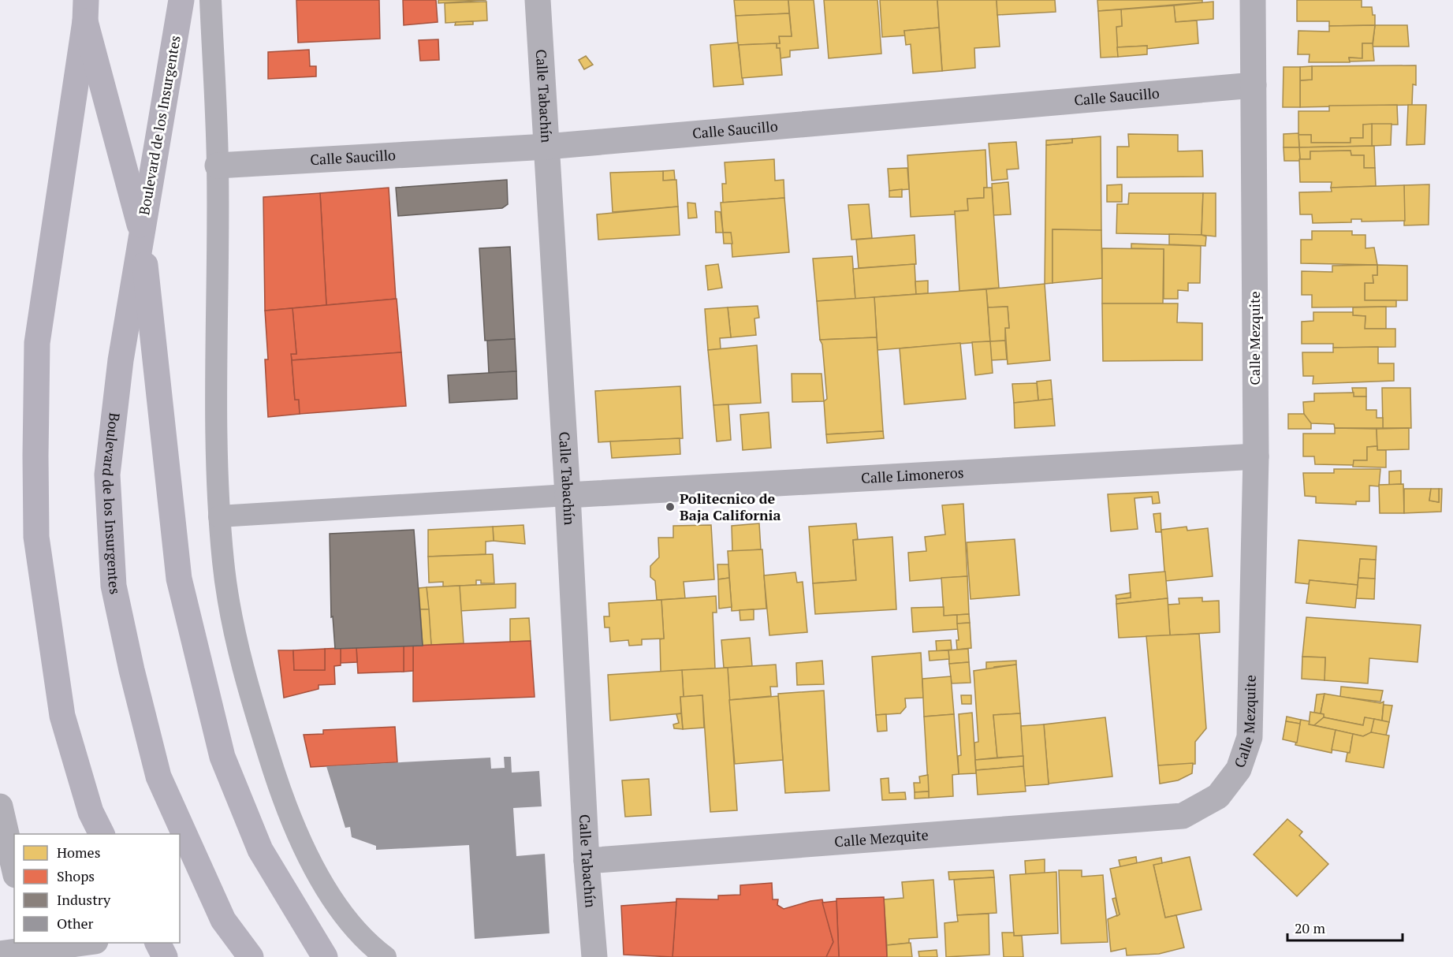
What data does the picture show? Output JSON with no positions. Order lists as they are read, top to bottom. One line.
{"streets":{"main road":["Boulevard de los Insurgentes"],"street":["Calle Tabachín","Calle Saucillo","Calle Mezquite","Calle Limoneros"]},"crossings":[["Calle Tabachín","Calle Saucillo"],["Calle Tabachín","Calle Mezquite"],["Calle Tabachín","Calle Limoneros"],["Calle Saucillo","Calle Mezquite"],["Calle Mezquite","Calle Limoneros"]],"places":["Politecnico de Baja California"],"legend":["Homes","Shops","Industry","Other"],"scale_bar":"20 m"}
